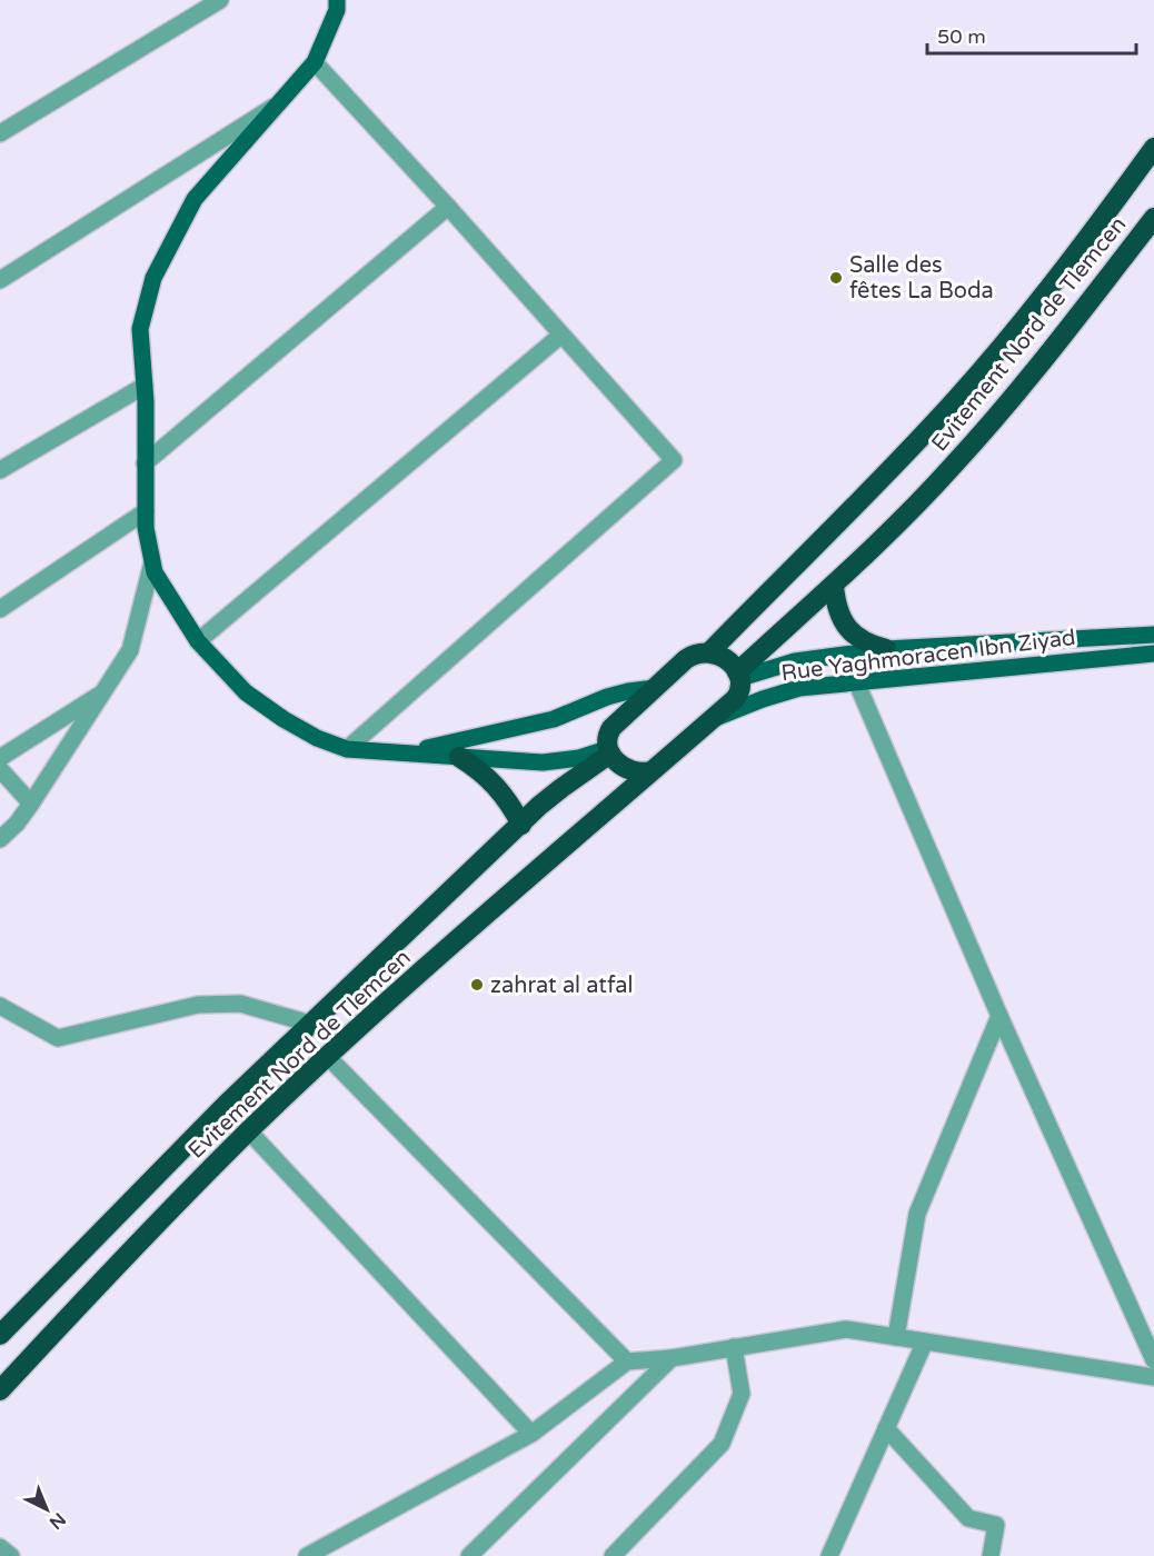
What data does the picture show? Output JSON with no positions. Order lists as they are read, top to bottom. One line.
{"streets":{"highway":["Evitement Nord de Tlemcen"],"main road":["Rue Yaghmoracen Ibn Ziyad"]},"crossings":[["Evitement Nord de Tlemcen","Rue Yaghmoracen Ibn Ziyad"]],"places":["Salle des fêtes La Boda","zahrat al atfal"],"scale_bar":"50 m","north":"bottom right"}
